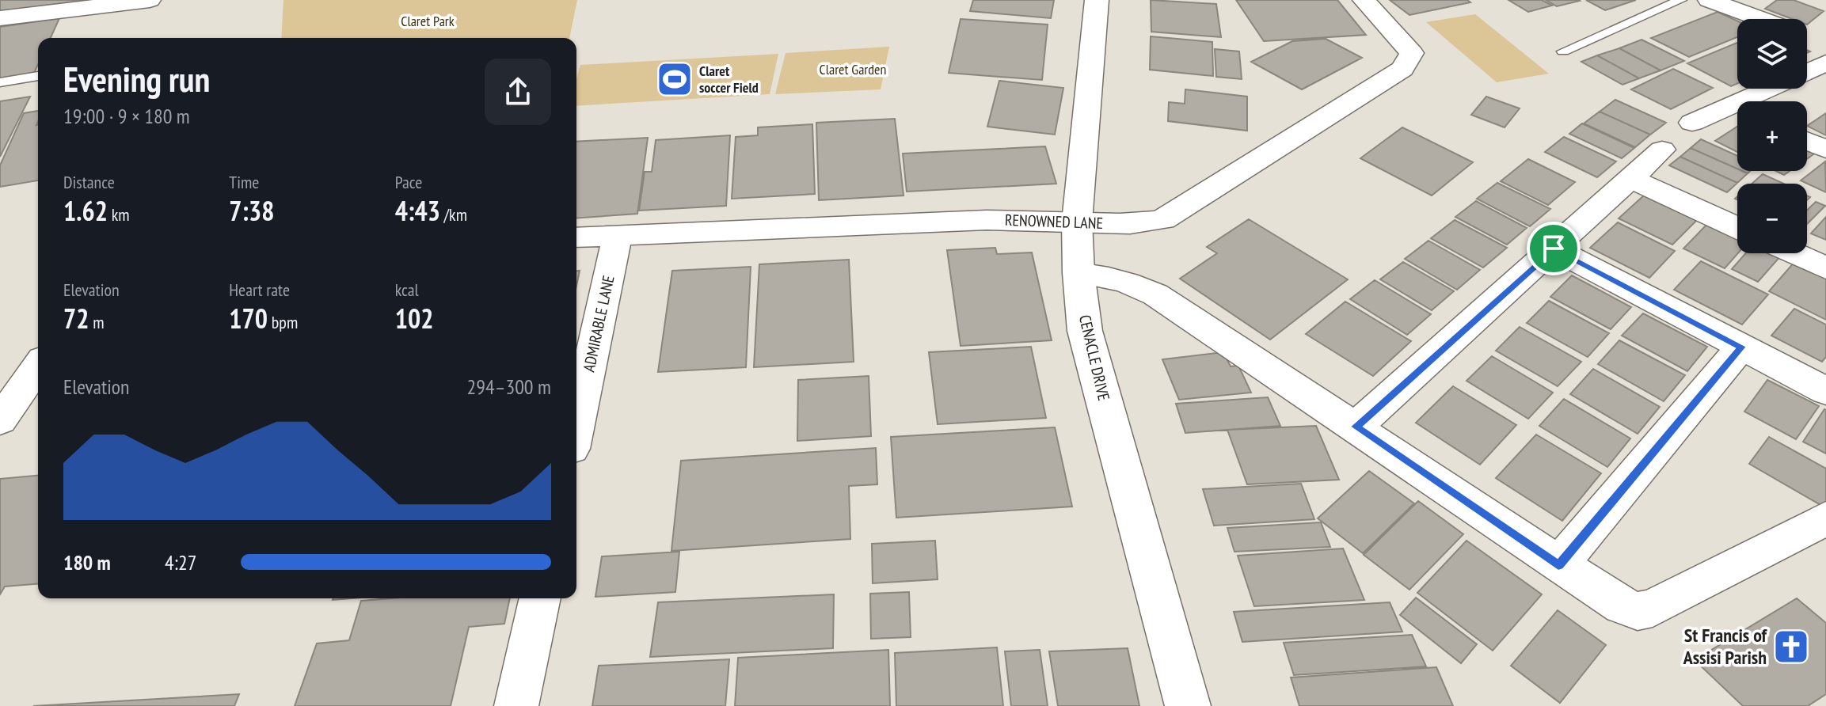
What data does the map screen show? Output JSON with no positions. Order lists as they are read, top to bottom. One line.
{"streets":{"street":["RENOWNED LANE","ADMIRABLE LANE","CENACLE DRIVE"]},"crossings":[["RENOWNED LANE","ADMIRABLE LANE"],["RENOWNED LANE","CENACLE DRIVE"]],"parks":["Claret Park","Claret Garden"],"places":{"sports":["Claret soccer Field"],"church":["St Francis of Assisi Parish"]},"page":{"map_buttons":["+","−"],"heading":["Evening run","19:00 · 9 × 180 m"],"stats":[["Distance","1.62 km"],["Time","7:38"],["Pace","4:43 /km"],["Elevation","72 m"],["Heart rate","170 bpm"],["kcal","102"]],"chart":["Elevation","294–300 m"],"list":[{"name":"180 m","note":"4:27"}]}}
